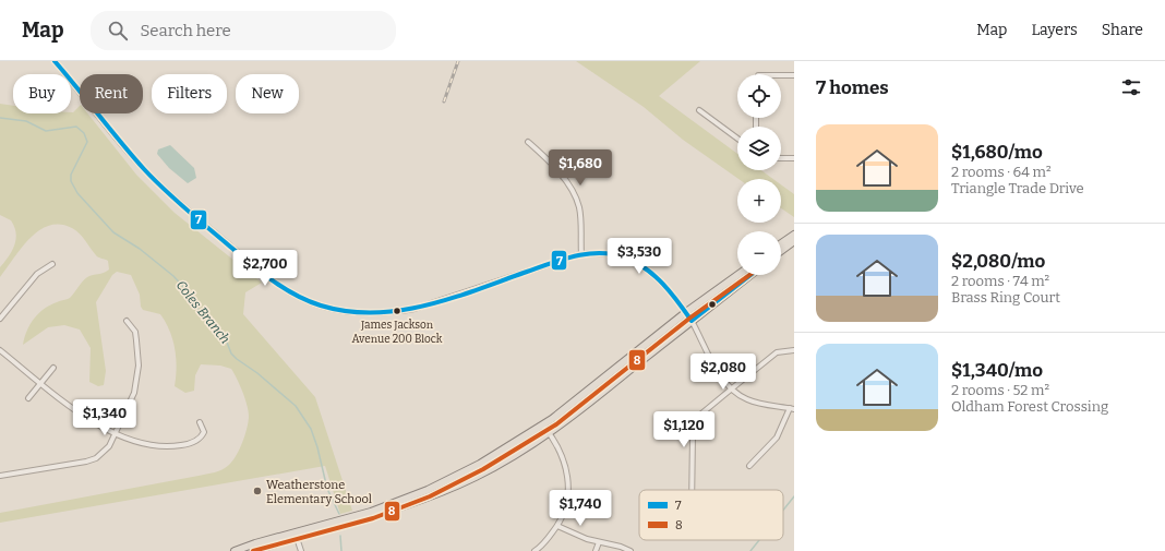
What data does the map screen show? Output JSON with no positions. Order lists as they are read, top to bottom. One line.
{"water":["Coles Branch"],"places":["James Jackson Avenue 200 Block","Weatherstone Elementary School"],"lines":["transit line 7","transit line 8"],"legend":["7","8"],"page":{"header":"Map","search":"Search here","nav":["Map","Layers","Share"],"heading":"7 homes","map_buttons":["+","−"],"chip":["Buy","Rent","Filters","New"],"list":[{"name":"$1,680/mo","note":"2 rooms · 64 m² · Triangle Trade Drive"},{"name":"$2,080/mo","note":"2 rooms · 74 m² · Brass Ring Court"},{"name":"$1,340/mo","note":"2 rooms · 52 m² · Oldham Forest Crossing"}],"price":["$1,680","$3,530","$2,700","$2,080","$1,340","$1,120","$1,740"]}}
